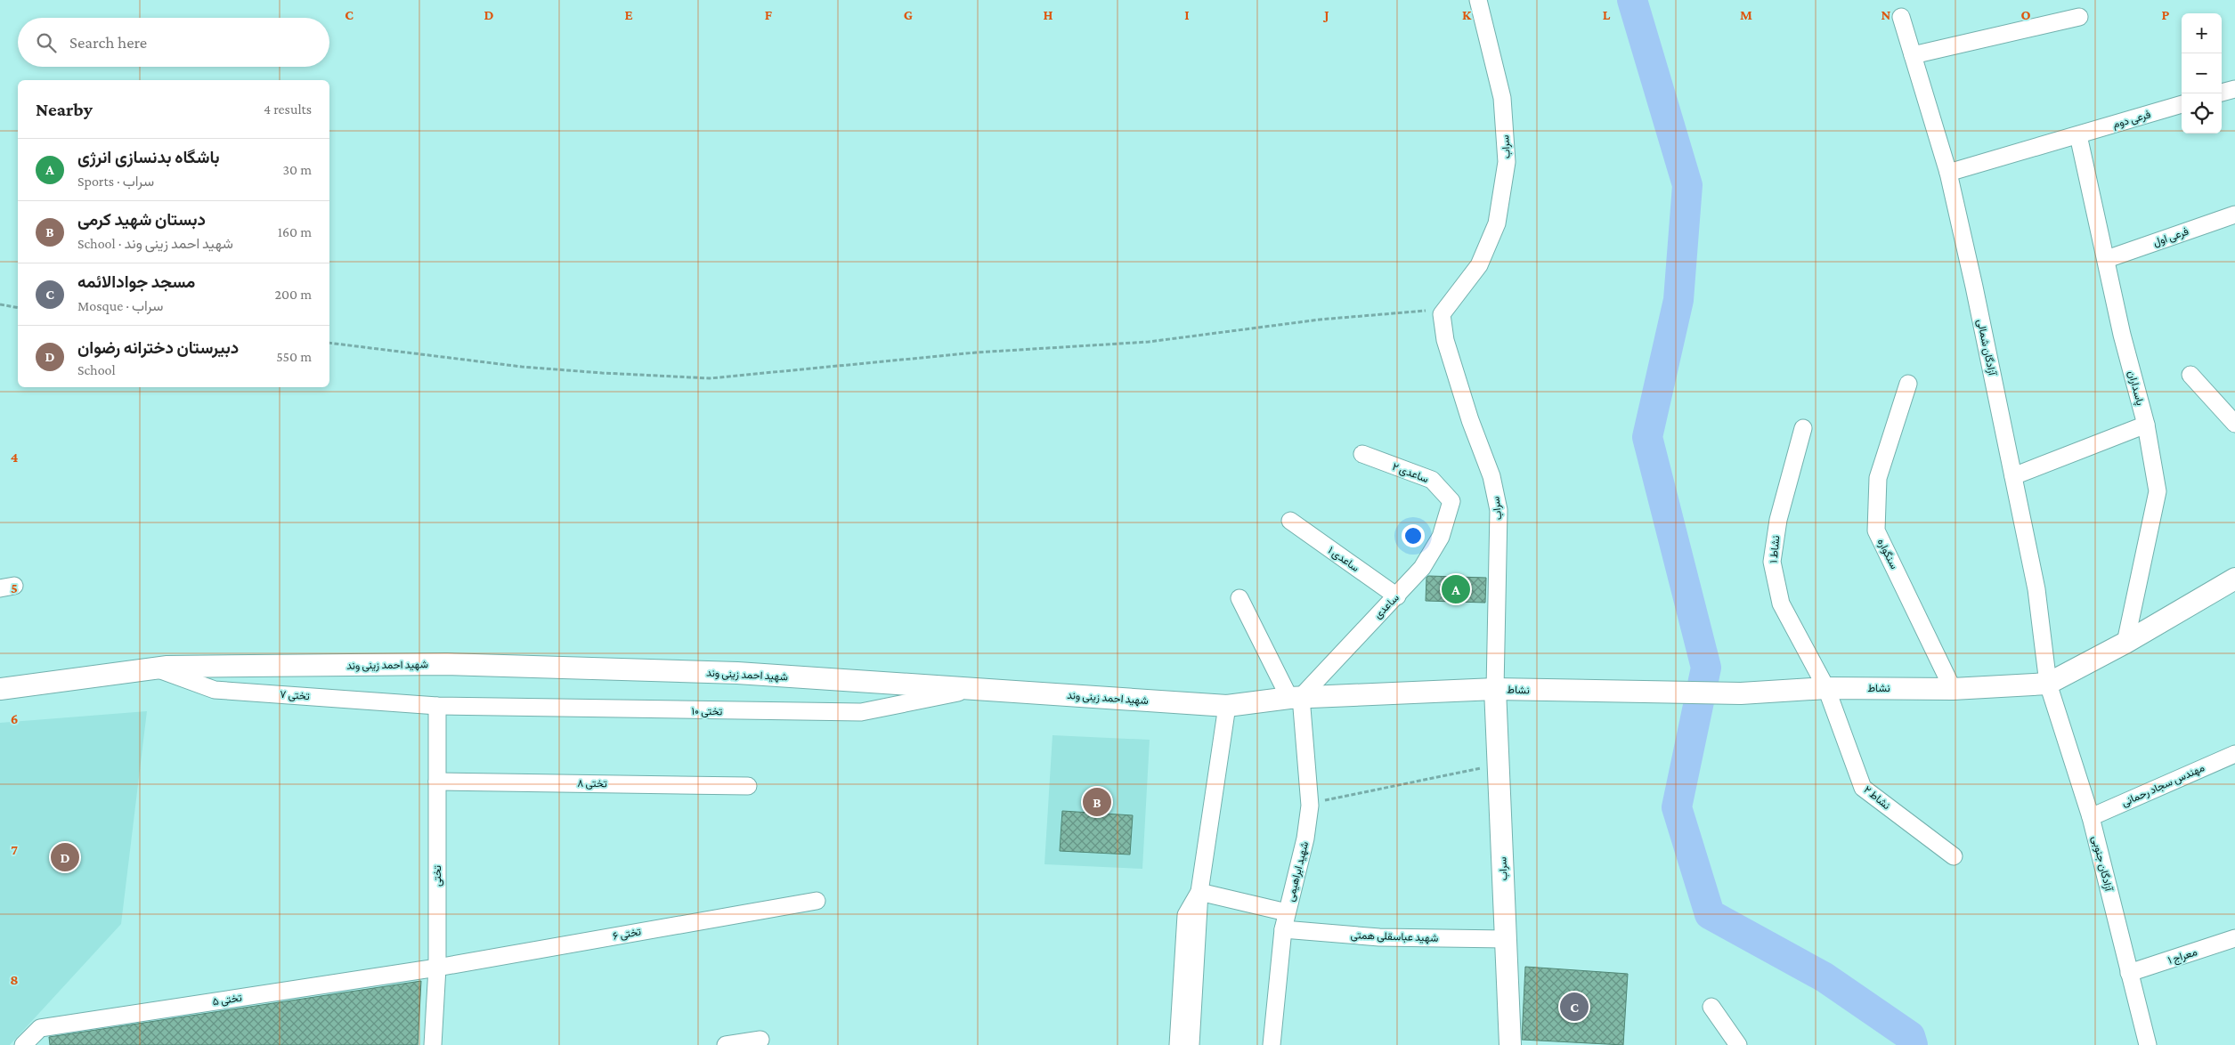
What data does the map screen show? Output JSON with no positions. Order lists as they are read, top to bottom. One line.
{"streets":{"main road":["سراب","شهید احمد زینی وند","نشاط"],"street":["فرعی دوم","فرعی اول","آزادگان شمالی","پاسداران","ساعدی ۲","نشاط ۱","سنگواره","ساعدی ۱","ساعدی","تختی ۷","تختی ۱۰","تختی ۸","مهندس سجاد رحمانی","نشاط ۲","آزادگان جنوبی","شهید ابراهیمی","تختی","تختی ۶","شهید عباسقلی همتی","معراج ۱","تختی ۵"]},"crossings":[["فرعی دوم","آزادگان شمالی"],["فرعی دوم","پاسداران"],["سراب","شهید احمد زینی وند"],["سراب","نشاط"],["سراب","شهید عباسقلی همتی"],["فرعی اول","پاسداران"],["آزادگان شمالی","نشاط"],["آزادگان شمالی","آزادگان جنوبی"],["پاسداران","نشاط"],["ساعدی ۲","ساعدی"],["نشاط ۱","نشاط"],["نشاط ۱","نشاط ۲"],["سنگواره","نشاط"],["ساعدی ۱","ساعدی"],["ساعدی","شهید احمد زینی وند"],["ساعدی","شهید ابراهیمی"],["شهید احمد زینی وند","نشاط"],["شهید احمد زینی وند","تختی ۷"],["شهید احمد زینی وند","تختی ۱۰"],["شهید احمد زینی وند","شهید ابراهیمی"],["نشاط","نشاط ۲"],["نشاط","آزادگان جنوبی"],["تختی ۷","تختی ۱۰"],["تختی ۷","تختی"],["تختی ۱۰","تختی"],["تختی ۸","تختی"],["مهندس سجاد رحمانی","آزادگان جنوبی"],["آزادگان جنوبی","معراج ۱"],["شهید ابراهیمی","شهید عباسقلی همتی"],["تختی","تختی ۶"],["تختی","تختی ۵"],["تختی ۶","تختی ۵"]],"page":{"map_buttons":["+","−"],"search":"Search here","heading":["Nearby","4 results"],"list":[{"mark":"A","name":"باشگاه بدنسازی انرژی","note":"Sports · سراب","value":"30 m"},{"mark":"B","name":"دبستان شهید کرمی","note":"School · شهید احمد زینی وند","value":"160 m"},{"mark":"C","name":"مسجد جوادالائمه","note":"Mosque · سراب","value":"200 m"},{"mark":"D","name":"دبیرستان دخترانه رضوان","note":"School","value":"550 m"}],"pins":["A","B","D","C"]},"grid":{"columns":["C","D","E","F","G","H","I","J","K","L","M","N","O","P"],"rows":["4","5","6","7","8"]}}
